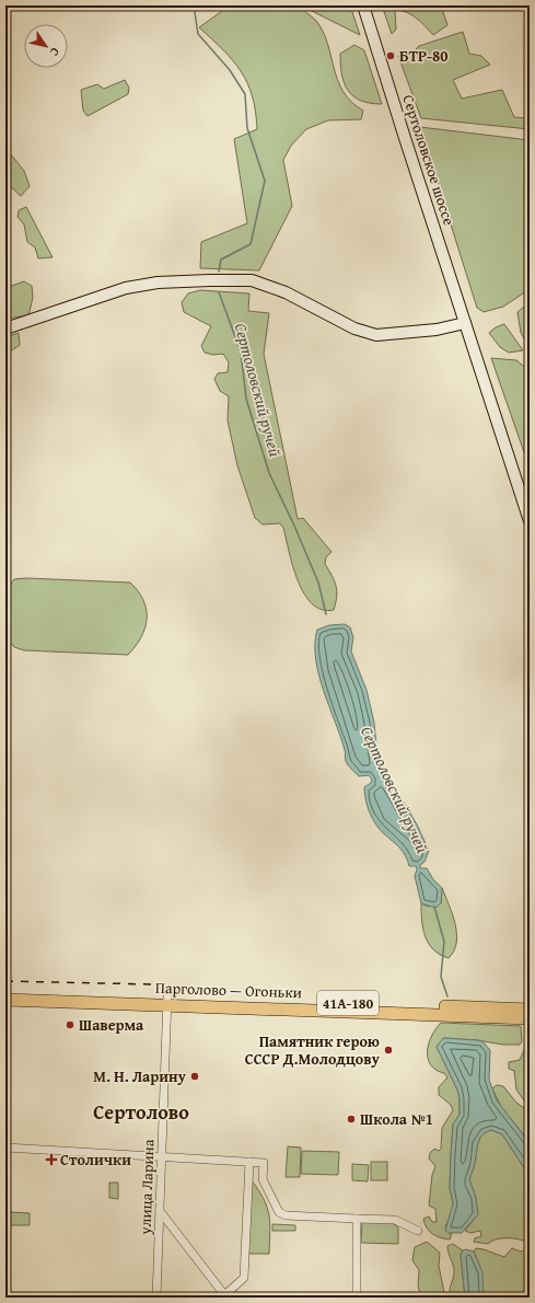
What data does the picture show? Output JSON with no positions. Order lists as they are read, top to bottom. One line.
{"streets":{"main road":["Сертоловское шоссе","Парголово — Огоньки","41А-180"],"street":["улица Ларина"]},"crossings":[["Парголово — Огоньки","улица Ларина"]],"districts":["Сертолово"],"water":["Сертоловский ручей"],"places":{"other":["БТР-80","Шаверма","Памятник герою СССР Д.Молодцову","М. Н. Ларину","Школа №1"],"health":["Столички"]},"north":"bottom right"}
